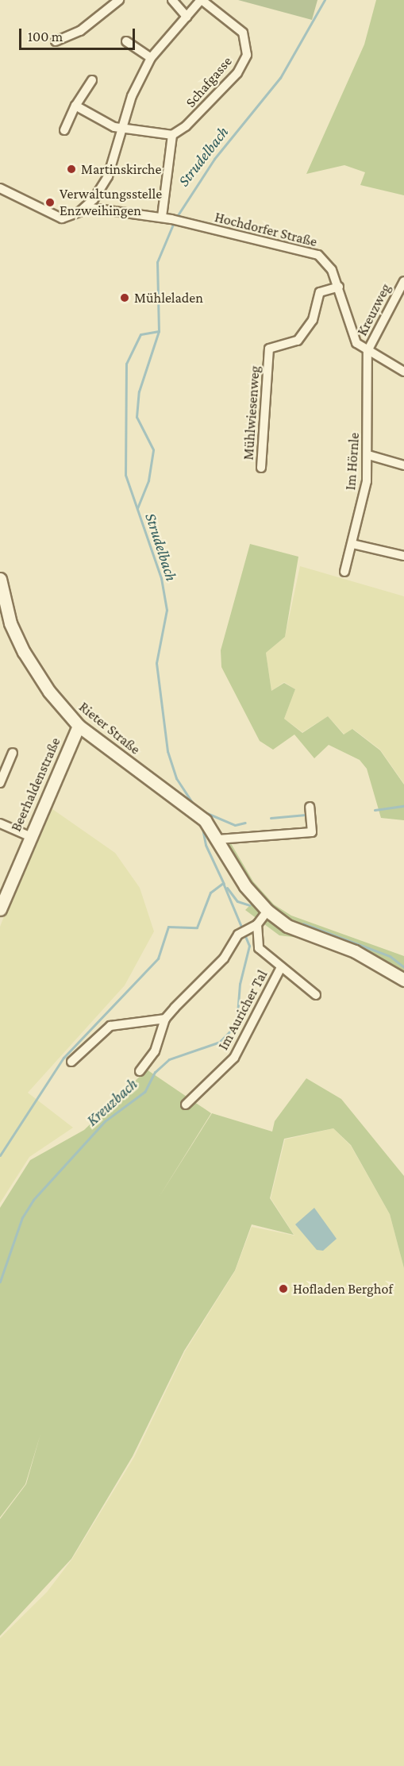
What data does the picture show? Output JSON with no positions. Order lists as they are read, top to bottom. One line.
{"streets":{"street":["Schafgasse","Hochdorfer Straße","Kreuzweg","Mühlwiesenweg","Im Hörnle","Rieter Straße","Beerhaldenstraße","Im Auricher Tal"]},"crossings":[["Hochdorfer Straße","Kreuzweg"],["Hochdorfer Straße","Mühlwiesenweg"],["Hochdorfer Straße","Im Hörnle"],["Kreuzweg","Im Hörnle"],["Rieter Straße","Beerhaldenstraße"]],"water":["Strudelbach","Kreuzbach"],"places":["Martinskirche","Verwaltungsstelle Enzweihingen","Mühleladen","Hofladen Berghof"],"scale_bar":"100 m"}
